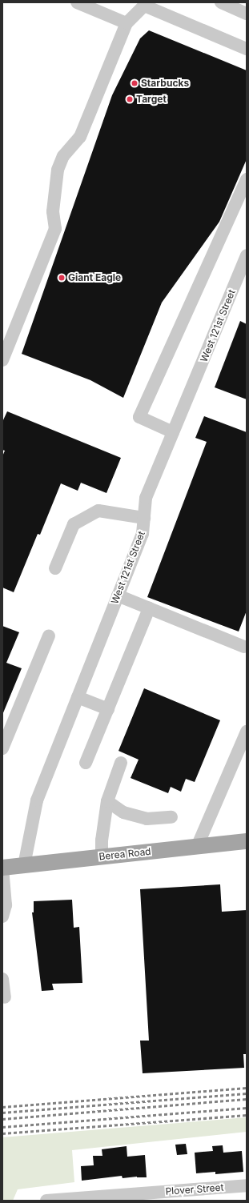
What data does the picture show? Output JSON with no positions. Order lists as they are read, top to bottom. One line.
{"streets":{"main road":["Berea Road"],"street":["West 121st Street","Plover Street"]},"crossings":[["West 121st Street","Berea Road"]],"places":["Starbucks","Target","Giant Eagle"]}
